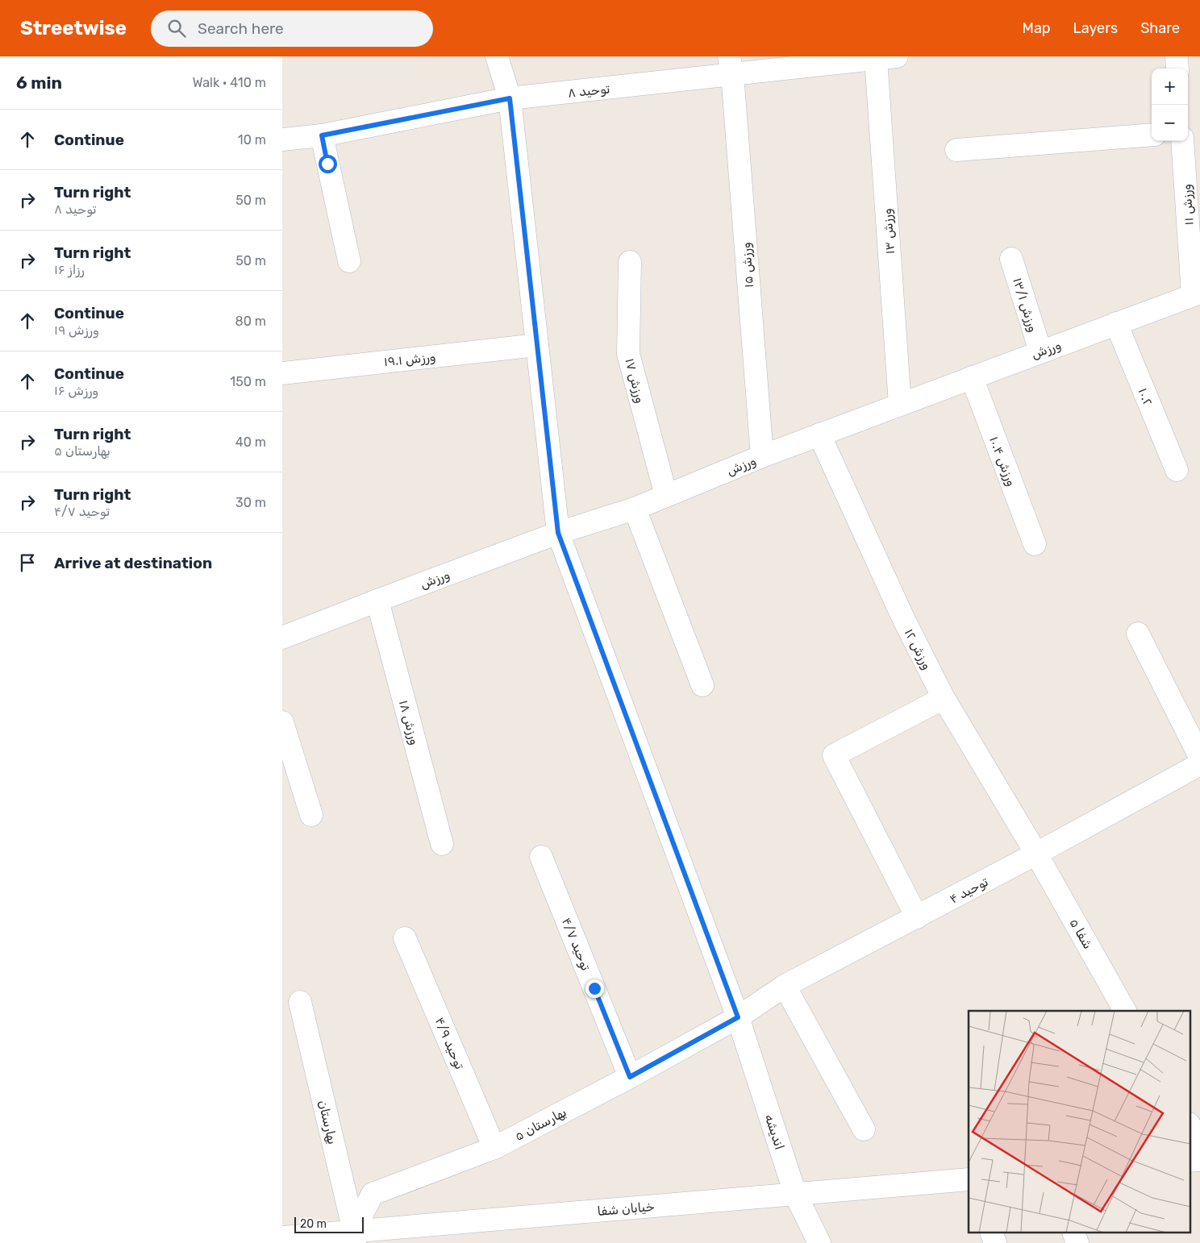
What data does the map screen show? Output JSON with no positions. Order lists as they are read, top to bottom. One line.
{"streets":{"street":["توحید ۸","ورزش ۱۱","ورزش ۱۳","ورزش ۱۵","ورزش ۱۳/۱","ورزش","ورزش ۱۹.۱","ورزش ۱۷","۱۰.۲","ورزش ۱۰.۴","ورزش ۱۲","ورزش ۱۸","توحید ۴","شفا ۵","توحید ۴/۷","توحید ۴/۹","بهارستان","بهارستان ۵","اندیشه","خیابان شفا"]},"crossings":[["توحید ۸","ورزش ۱۳"],["توحید ۸","ورزش ۱۵"],["توحید ۸","اندیشه"],["ورزش ۱۱","ورزش"],["ورزش ۱۳","ورزش"],["ورزش ۱۵","ورزش"],["ورزش ۱۳/۱","ورزش"],["ورزش","ورزش ۱۷"],["ورزش","۱۰.۲"],["ورزش","ورزش ۱۰.۴"],["ورزش","ورزش ۱۲"],["ورزش","ورزش ۱۸"],["ورزش","اندیشه"],["ورزش ۱۹.۱","اندیشه"],["ورزش ۱۲","توحید ۴"],["ورزش ۱۲","شفا ۵"],["توحید ۴","شفا ۵"],["توحید ۴","بهارستان ۵"],["توحید ۴","اندیشه"],["توحید ۴/۷","بهارستان ۵"],["توحید ۴/۹","بهارستان ۵"],["بهارستان","بهارستان ۵"],["بهارستان","خیابان شفا"],["بهارستان ۵","اندیشه"],["بهارستان ۵","خیابان شفا"],["اندیشه","خیابان شفا"]],"scale_bar":"20 m","page":{"header":"Streetwise","search":"Search here","nav":["Map","Layers","Share"],"heading":["6 min","Walk · 410 m"],"map_buttons":["+","−"],"list":[["Continue","10 m"],["Turn right","توحید ۸","50 m"],["Turn right","رزاز ۱۶","50 m"],["Continue","ورزش ۱۹","80 m"],["Continue","ورزش ۱۶","150 m"],["Turn right","بهارستان ۵","40 m"],["Turn right","توحید ۴/۷","30 m"],"Arrive at destination"],"scale":"20 m"}}
